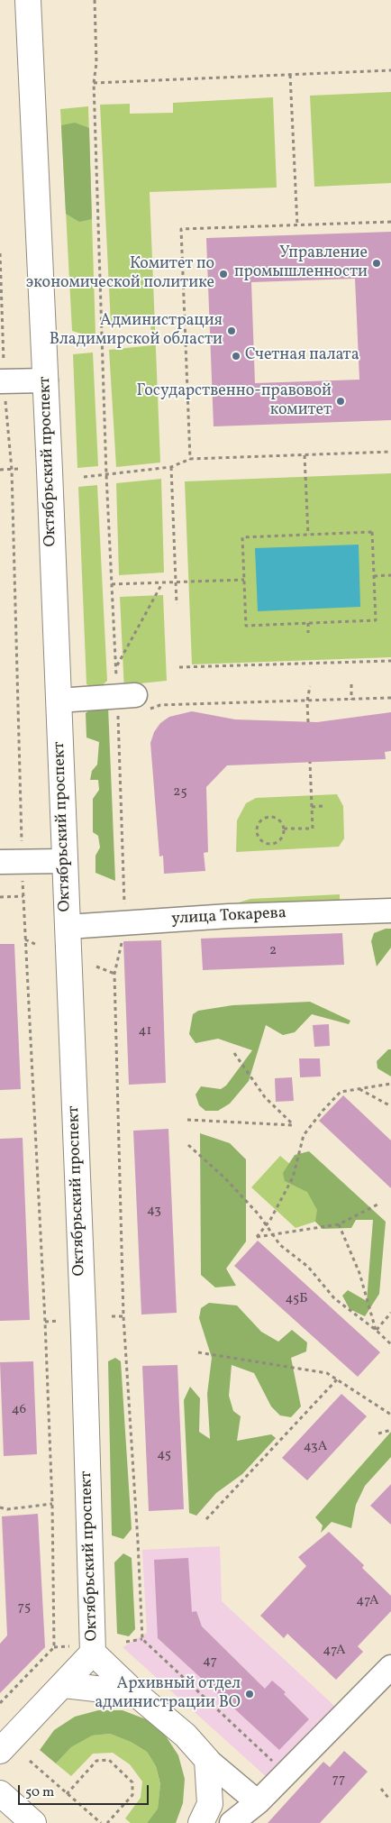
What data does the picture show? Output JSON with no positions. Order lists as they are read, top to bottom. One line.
{"streets":{"main road":["Октябрьский проспект"],"street":["улица Токарева"]},"crossings":[["Октябрьский проспект","улица Токарева"]],"places":["Управление промышленности","Комитет по экономической политике","Администрация Владимирской области","Счетная палата","Государственно-правовой комитет","Архивный отдел администрации ВО"],"house_numbers":["25","2","41","43","45Б","46","43А","45","47А","75","47А","47","77"],"scale_bar":"50 m"}
